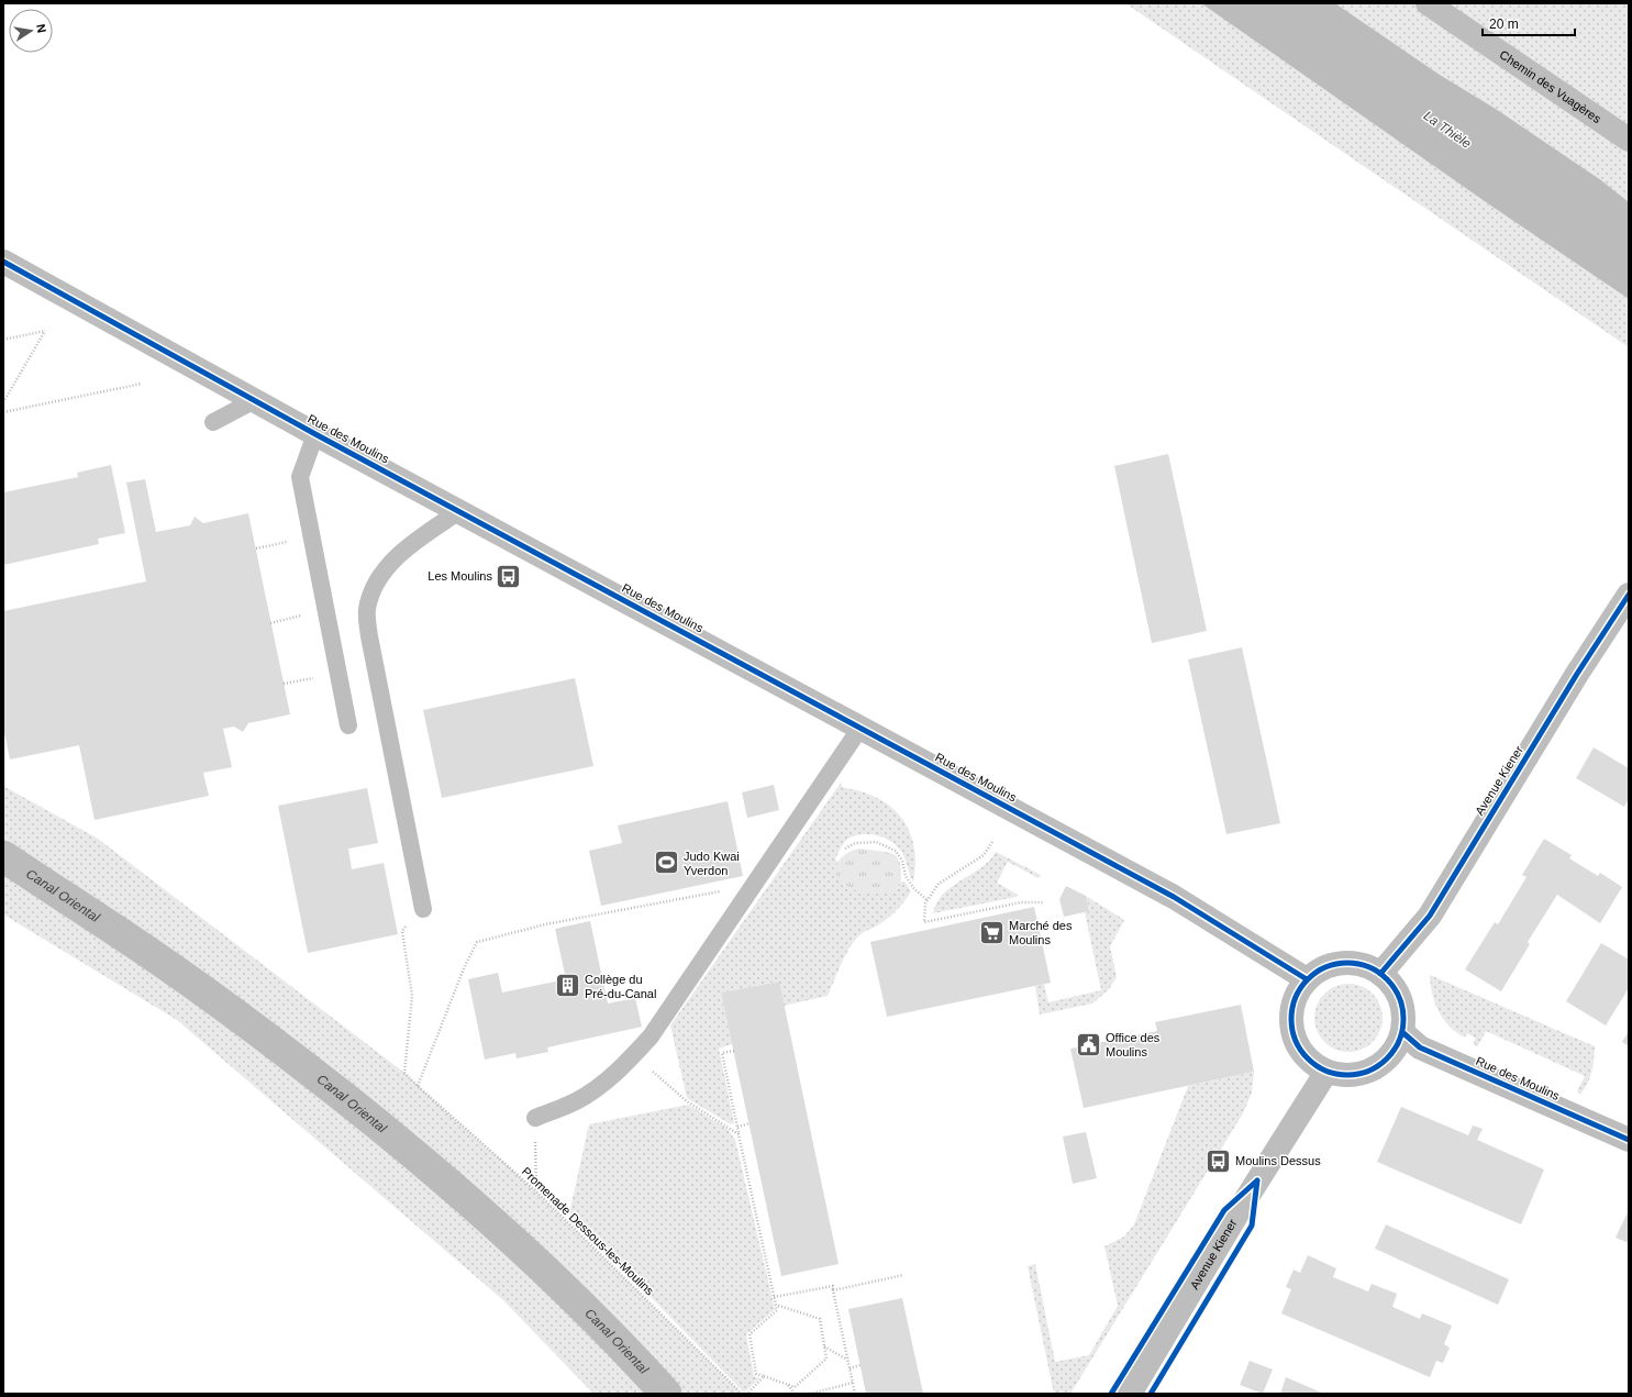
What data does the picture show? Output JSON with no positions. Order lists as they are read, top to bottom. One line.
{"streets":{"street":["Chemin des Vuagères","Rue des Moulins","Avenue Kiener"],"path":["Promenade Dessous-les-Moulins"]},"crossings":[["Rue des Moulins","Avenue Kiener"]],"water":["La Thièle","Canal Oriental"],"places":{"bus stop":["Les Moulins","Moulins Dessus"],"sports":["Judo Kwai Yverdon"],"supermarket":["Marché des Moulins"],"building":["Collège du Pré-du-Canal"],"public building":["Office des Moulins"]},"scale_bar":"20 m","north":"right"}
